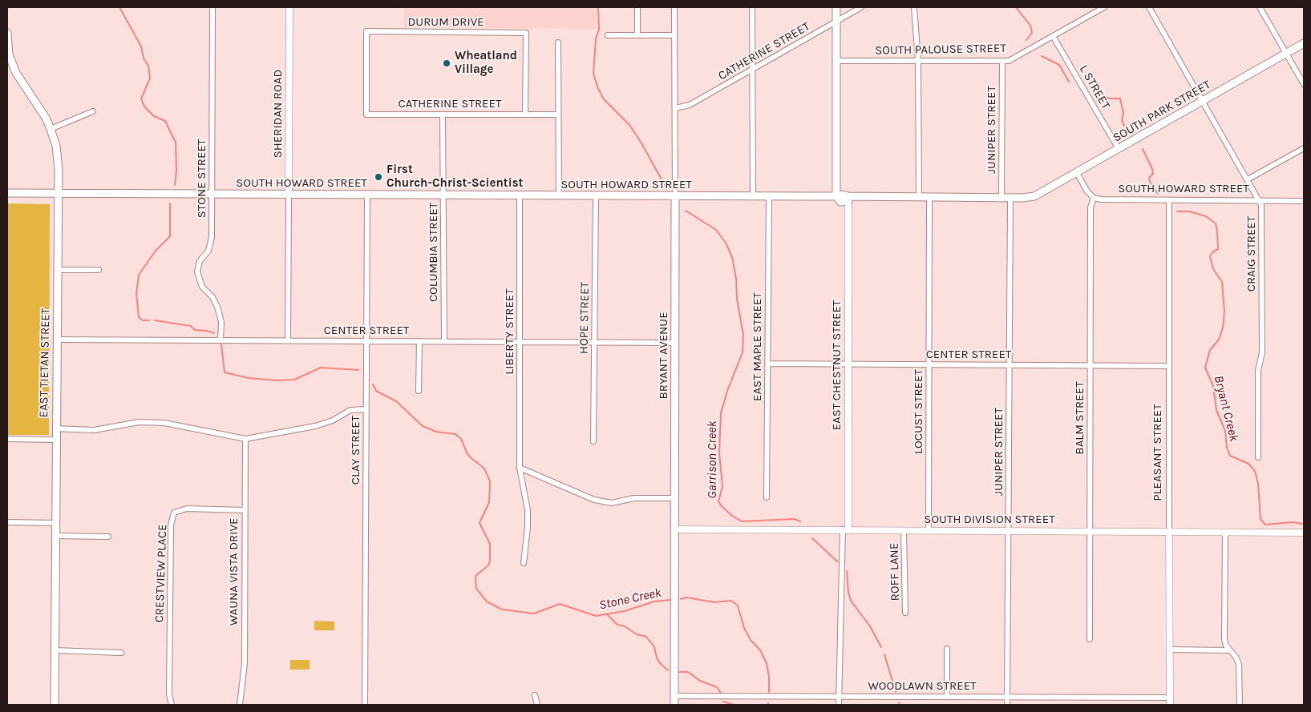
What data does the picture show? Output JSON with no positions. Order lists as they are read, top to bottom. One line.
{"streets":{"main road":["SOUTH PARK STREET","SOUTH HOWARD STREET","BRYANT AVENUE","EAST TIETAN STREET"],"street":["DURUM DRIVE","SOUTH PALOUSE STREET","CATHERINE STREET","L STREET","SHERIDAN ROAD","JUNIPER STREET","STONE STREET","COLUMBIA STREET","CRAIG STREET","HOPE STREET","CENTER STREET","LIBERTY STREET","EAST MAPLE STREET","EAST CHESTNUT STREET","LOCUST STREET","BALM STREET","CLAY STREET","PLEASANT STREET","SOUTH DIVISION STREET","WAUNA VISTA DRIVE","ROFF LANE","CRESTVIEW PLACE","WOODLAWN STREET"]},"crossings":[["DURUM DRIVE","CATHERINE STREET"],["SOUTH PALOUSE STREET","L STREET"],["SOUTH PALOUSE STREET","JUNIPER STREET"],["CATHERINE STREET","COLUMBIA STREET"],["CATHERINE STREET","BRYANT AVENUE"],["L STREET","SOUTH PARK STREET"],["SOUTH PARK STREET","JUNIPER STREET"],["SOUTH PARK STREET","CRAIG STREET"],["SHERIDAN ROAD","SOUTH HOWARD STREET"],["SHERIDAN ROAD","CENTER STREET"],["JUNIPER STREET","CENTER STREET"],["JUNIPER STREET","SOUTH DIVISION STREET"],["JUNIPER STREET","WOODLAWN STREET"],["STONE STREET","SOUTH HOWARD STREET"],["STONE STREET","CENTER STREET"],["SOUTH HOWARD STREET","COLUMBIA STREET"],["SOUTH HOWARD STREET","CRAIG STREET"],["SOUTH HOWARD STREET","HOPE STREET"],["SOUTH HOWARD STREET","LIBERTY STREET"],["SOUTH HOWARD STREET","EAST MAPLE STREET"],["SOUTH HOWARD STREET","BRYANT AVENUE"],["SOUTH HOWARD STREET","EAST TIETAN STREET"],["SOUTH HOWARD STREET","BALM STREET"],["SOUTH HOWARD STREET","CLAY STREET"],["SOUTH HOWARD STREET","PLEASANT STREET"],["COLUMBIA STREET","CENTER STREET"],["HOPE STREET","CENTER STREET"],["CENTER STREET","LIBERTY STREET"],["CENTER STREET","EAST MAPLE STREET"],["CENTER STREET","BRYANT AVENUE"],["CENTER STREET","EAST TIETAN STREET"],["CENTER STREET","EAST CHESTNUT STREET"],["CENTER STREET","LOCUST STREET"],["CENTER STREET","BALM STREET"],["CENTER STREET","CLAY STREET"],["CENTER STREET","PLEASANT STREET"],["BRYANT AVENUE","SOUTH DIVISION STREET"],["BRYANT AVENUE","WOODLAWN STREET"],["EAST CHESTNUT STREET","SOUTH DIVISION STREET"],["EAST CHESTNUT STREET","WOODLAWN STREET"],["LOCUST STREET","SOUTH DIVISION STREET"],["BALM STREET","SOUTH DIVISION STREET"],["PLEASANT STREET","SOUTH DIVISION STREET"],["PLEASANT STREET","WOODLAWN STREET"],["SOUTH DIVISION STREET","ROFF LANE"],["WAUNA VISTA DRIVE","CRESTVIEW PLACE"]],"water":["Bryant Creek","Garrison Creek","Stone Creek"],"places":["Wheatland Village","First Church-Christ-Scientist"]}
